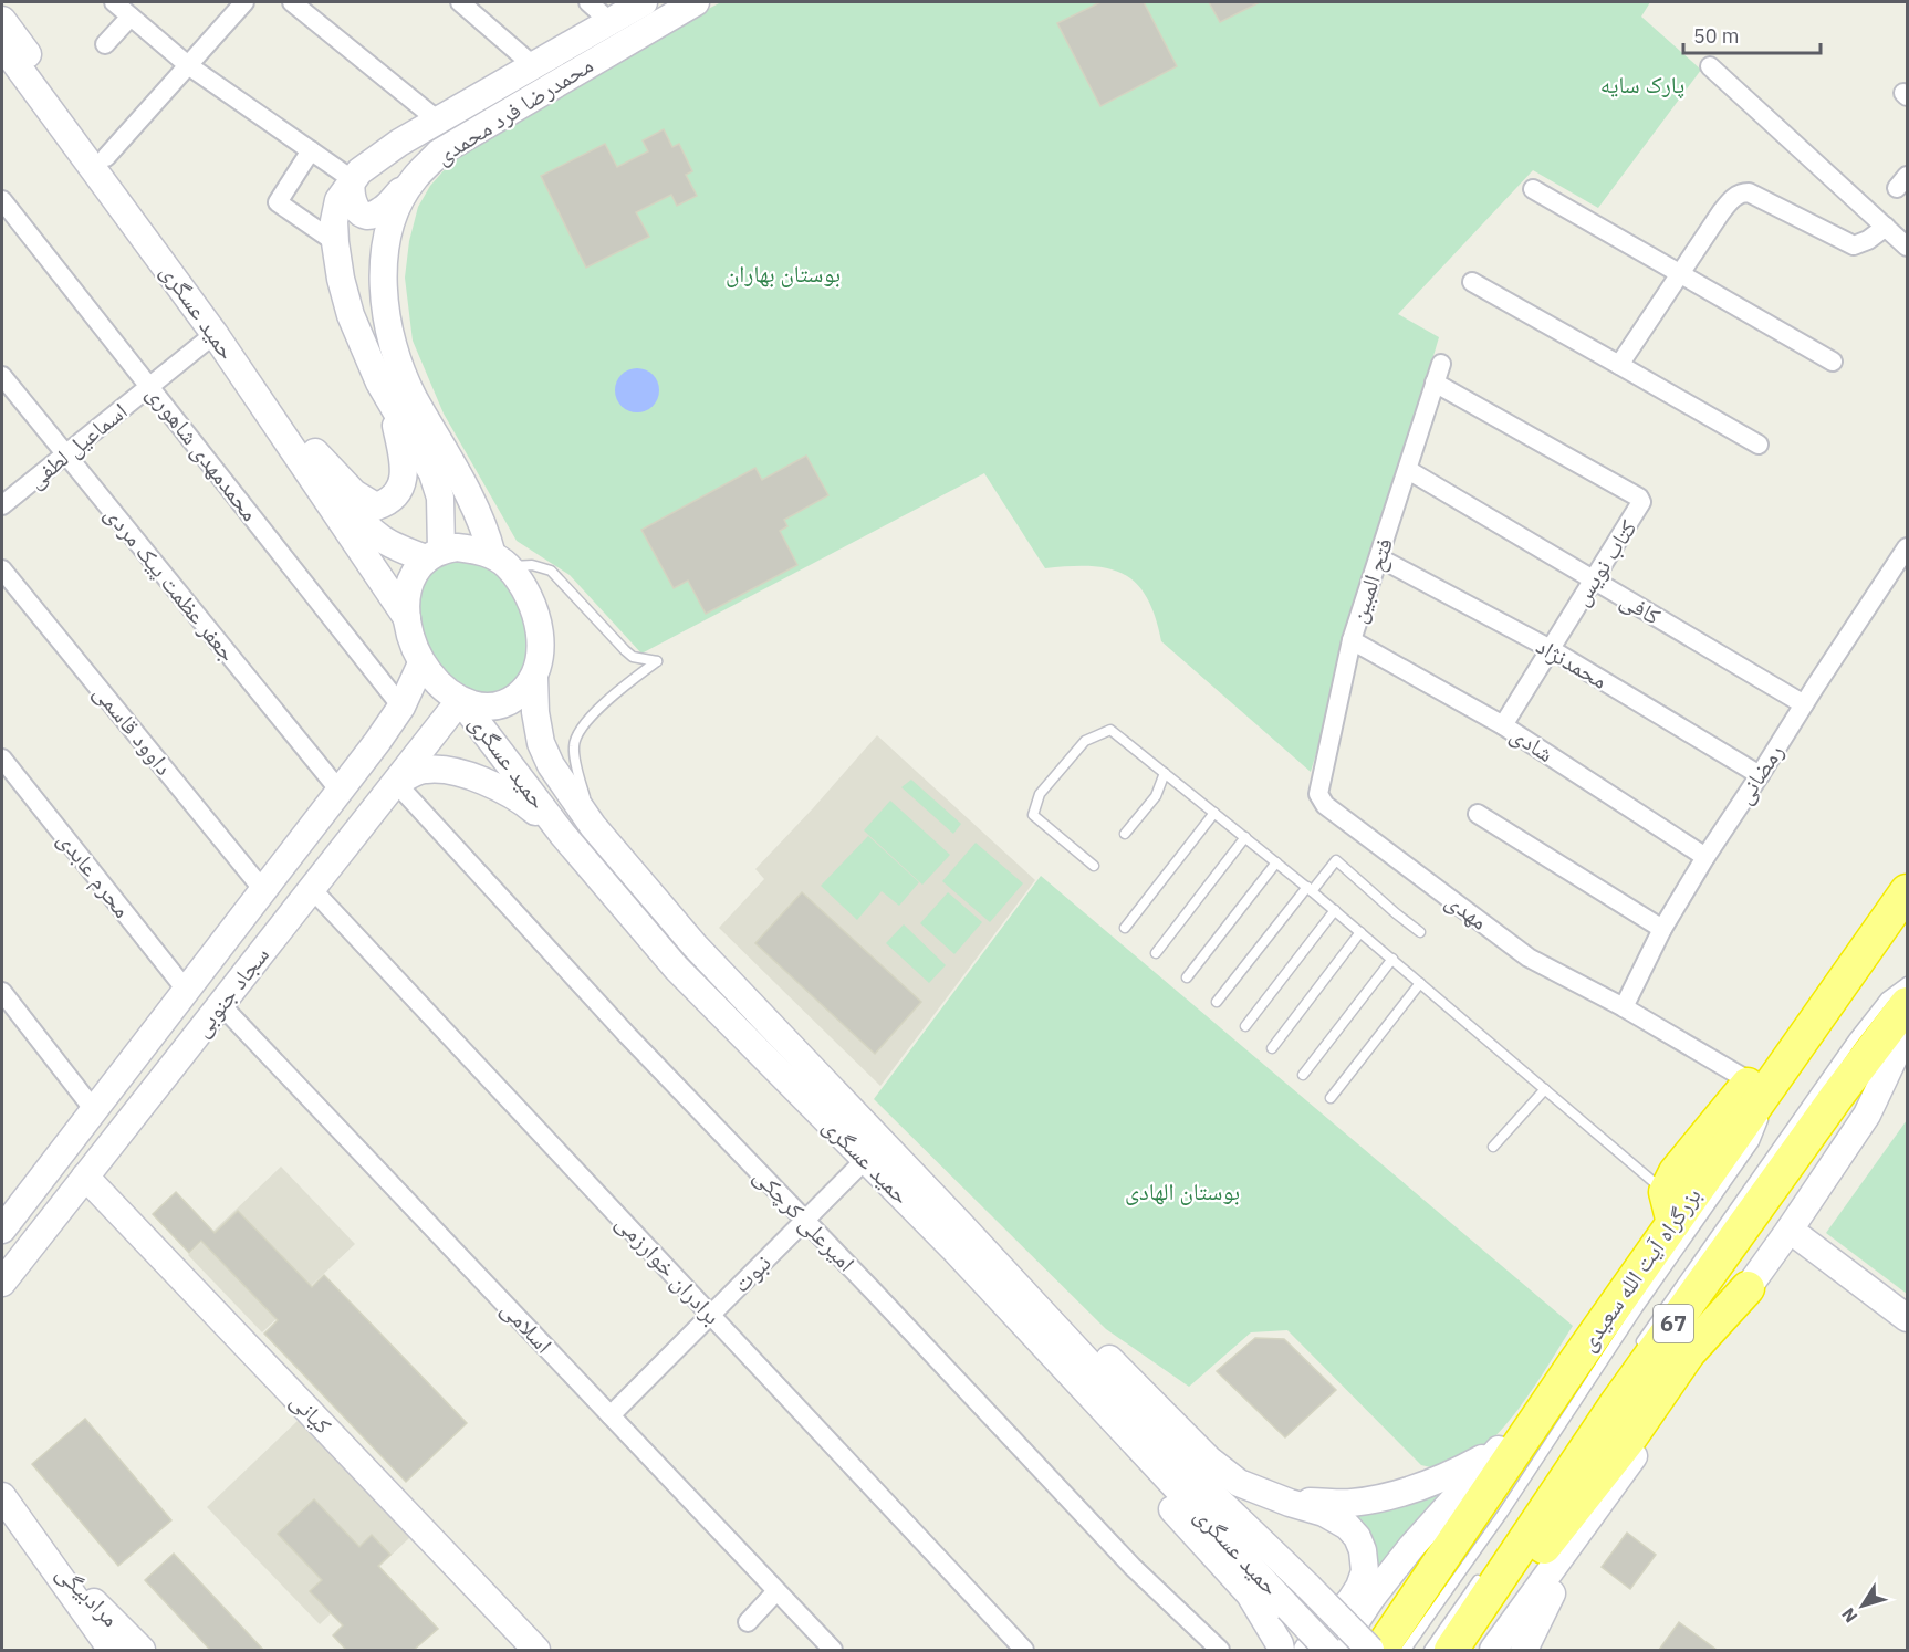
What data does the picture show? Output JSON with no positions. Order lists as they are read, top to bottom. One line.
{"streets":{"highway":["بزرگراه آیت الله سعیدی","67"],"main road":["محمدرضا فرد محمدی","حمید عسگری","سجاد جنوبی","کیانی","مرادبیگی"],"street":["اسماعیل لطفی","محمدمهدی شاهوری","کتاب نویس","فتح المبین","جعفر عظمت پیک مردی","کافی","محمدنژاد","داوود قاسمی","شادی","رمضانی","محرم عابدی","مهدی","امیرعلی کرچکی","برادران خوارزمی","نبوت","اسلامی"]},"crossings":[["محمدرضا فرد محمدی","حمید عسگری"],["محمدرضا فرد محمدی","سجاد جنوبی"],["حمید عسگری","اسماعیل لطفی"],["حمید عسگری","سجاد جنوبی"],["حمید عسگری","نبوت"],["اسماعیل لطفی","محمدمهدی شاهوری"],["اسماعیل لطفی","جعفر عظمت پیک مردی"],["محمدمهدی شاهوری","سجاد جنوبی"],["کتاب نویس","فتح المبین"],["کتاب نویس","کافی"],["کتاب نویس","محمدنژاد"],["کتاب نویس","شادی"],["فتح المبین","کافی"],["فتح المبین","محمدنژاد"],["فتح المبین","شادی"],["فتح المبین","مهدی"],["جعفر عظمت پیک مردی","سجاد جنوبی"],["کافی","رمضانی"],["محمدنژاد","رمضانی"],["داوود قاسمی","سجاد جنوبی"],["شادی","رمضانی"],["رمضانی","مهدی"],["محرم عابدی","سجاد جنوبی"],["سجاد جنوبی","امیرعلی کرچکی"],["سجاد جنوبی","برادران خوارزمی"],["سجاد جنوبی","اسلامی"],["سجاد جنوبی","کیانی"],["امیرعلی کرچکی","نبوت"],["برادران خوارزمی","نبوت"],["نبوت","اسلامی"]],"parks":["پارک سایه","بوستان بهاران","بوستان الهادی"],"scale_bar":"50 m","north":"bottom left"}
